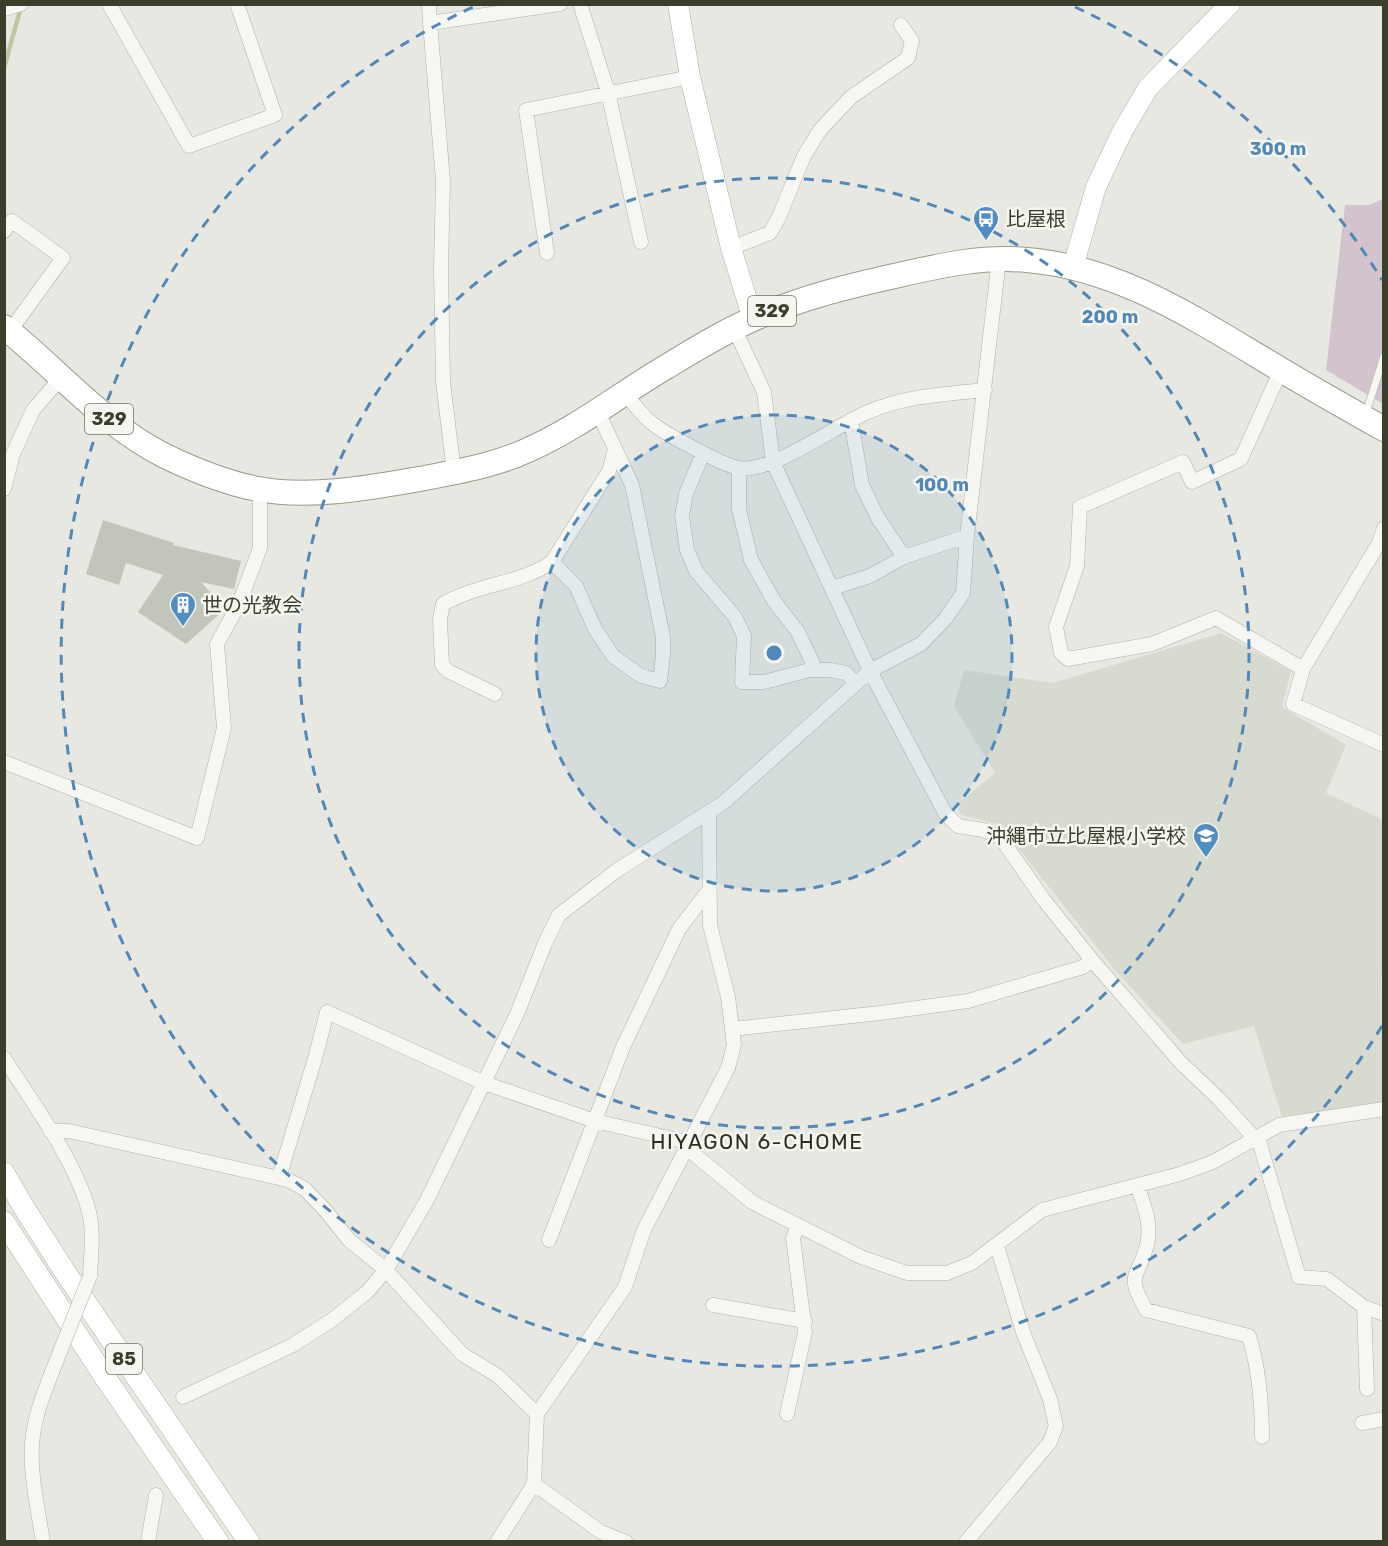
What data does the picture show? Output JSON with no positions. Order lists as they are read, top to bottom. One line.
{"streets":{"highway":["329"],"main road":["85"]},"districts":["HIYAGON 6-CHOME"],"places":{"bus stop":["比屋根"],"building":["世の光教会"],"school or university":["沖縄市立比屋根小学校"]},"rings":["300 m","200 m","100 m"]}
